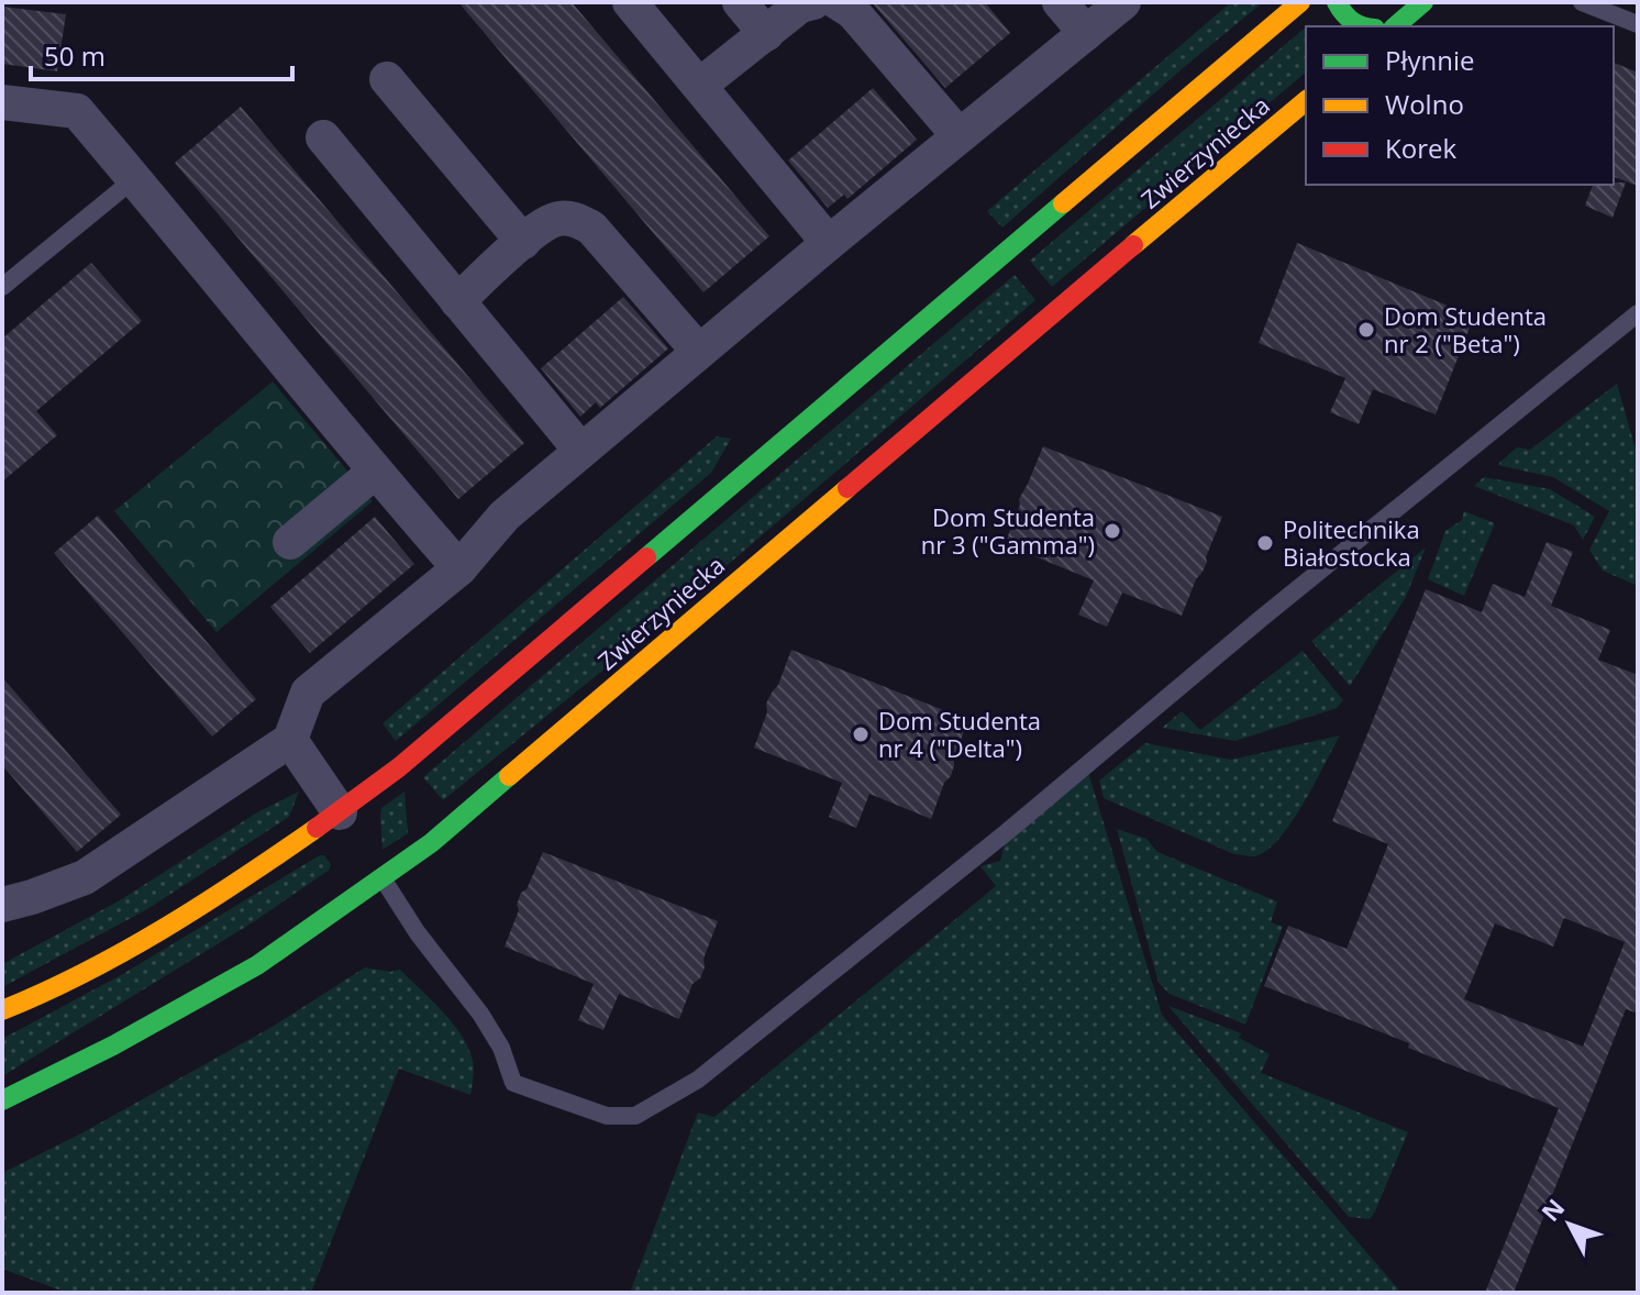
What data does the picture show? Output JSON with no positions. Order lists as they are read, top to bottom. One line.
{"streets":{"main road":["Zwierzyniecka"]},"places":["Dom Studenta nr 2 (\"Beta\")","Dom Studenta nr 3 (\"Gamma\")","Politechnika Białostocka","Dom Studenta nr 4 (\"Delta\")"],"legend":["Płynnie","Wolno","Korek"],"scale_bar":"50 m","north":"top left"}
